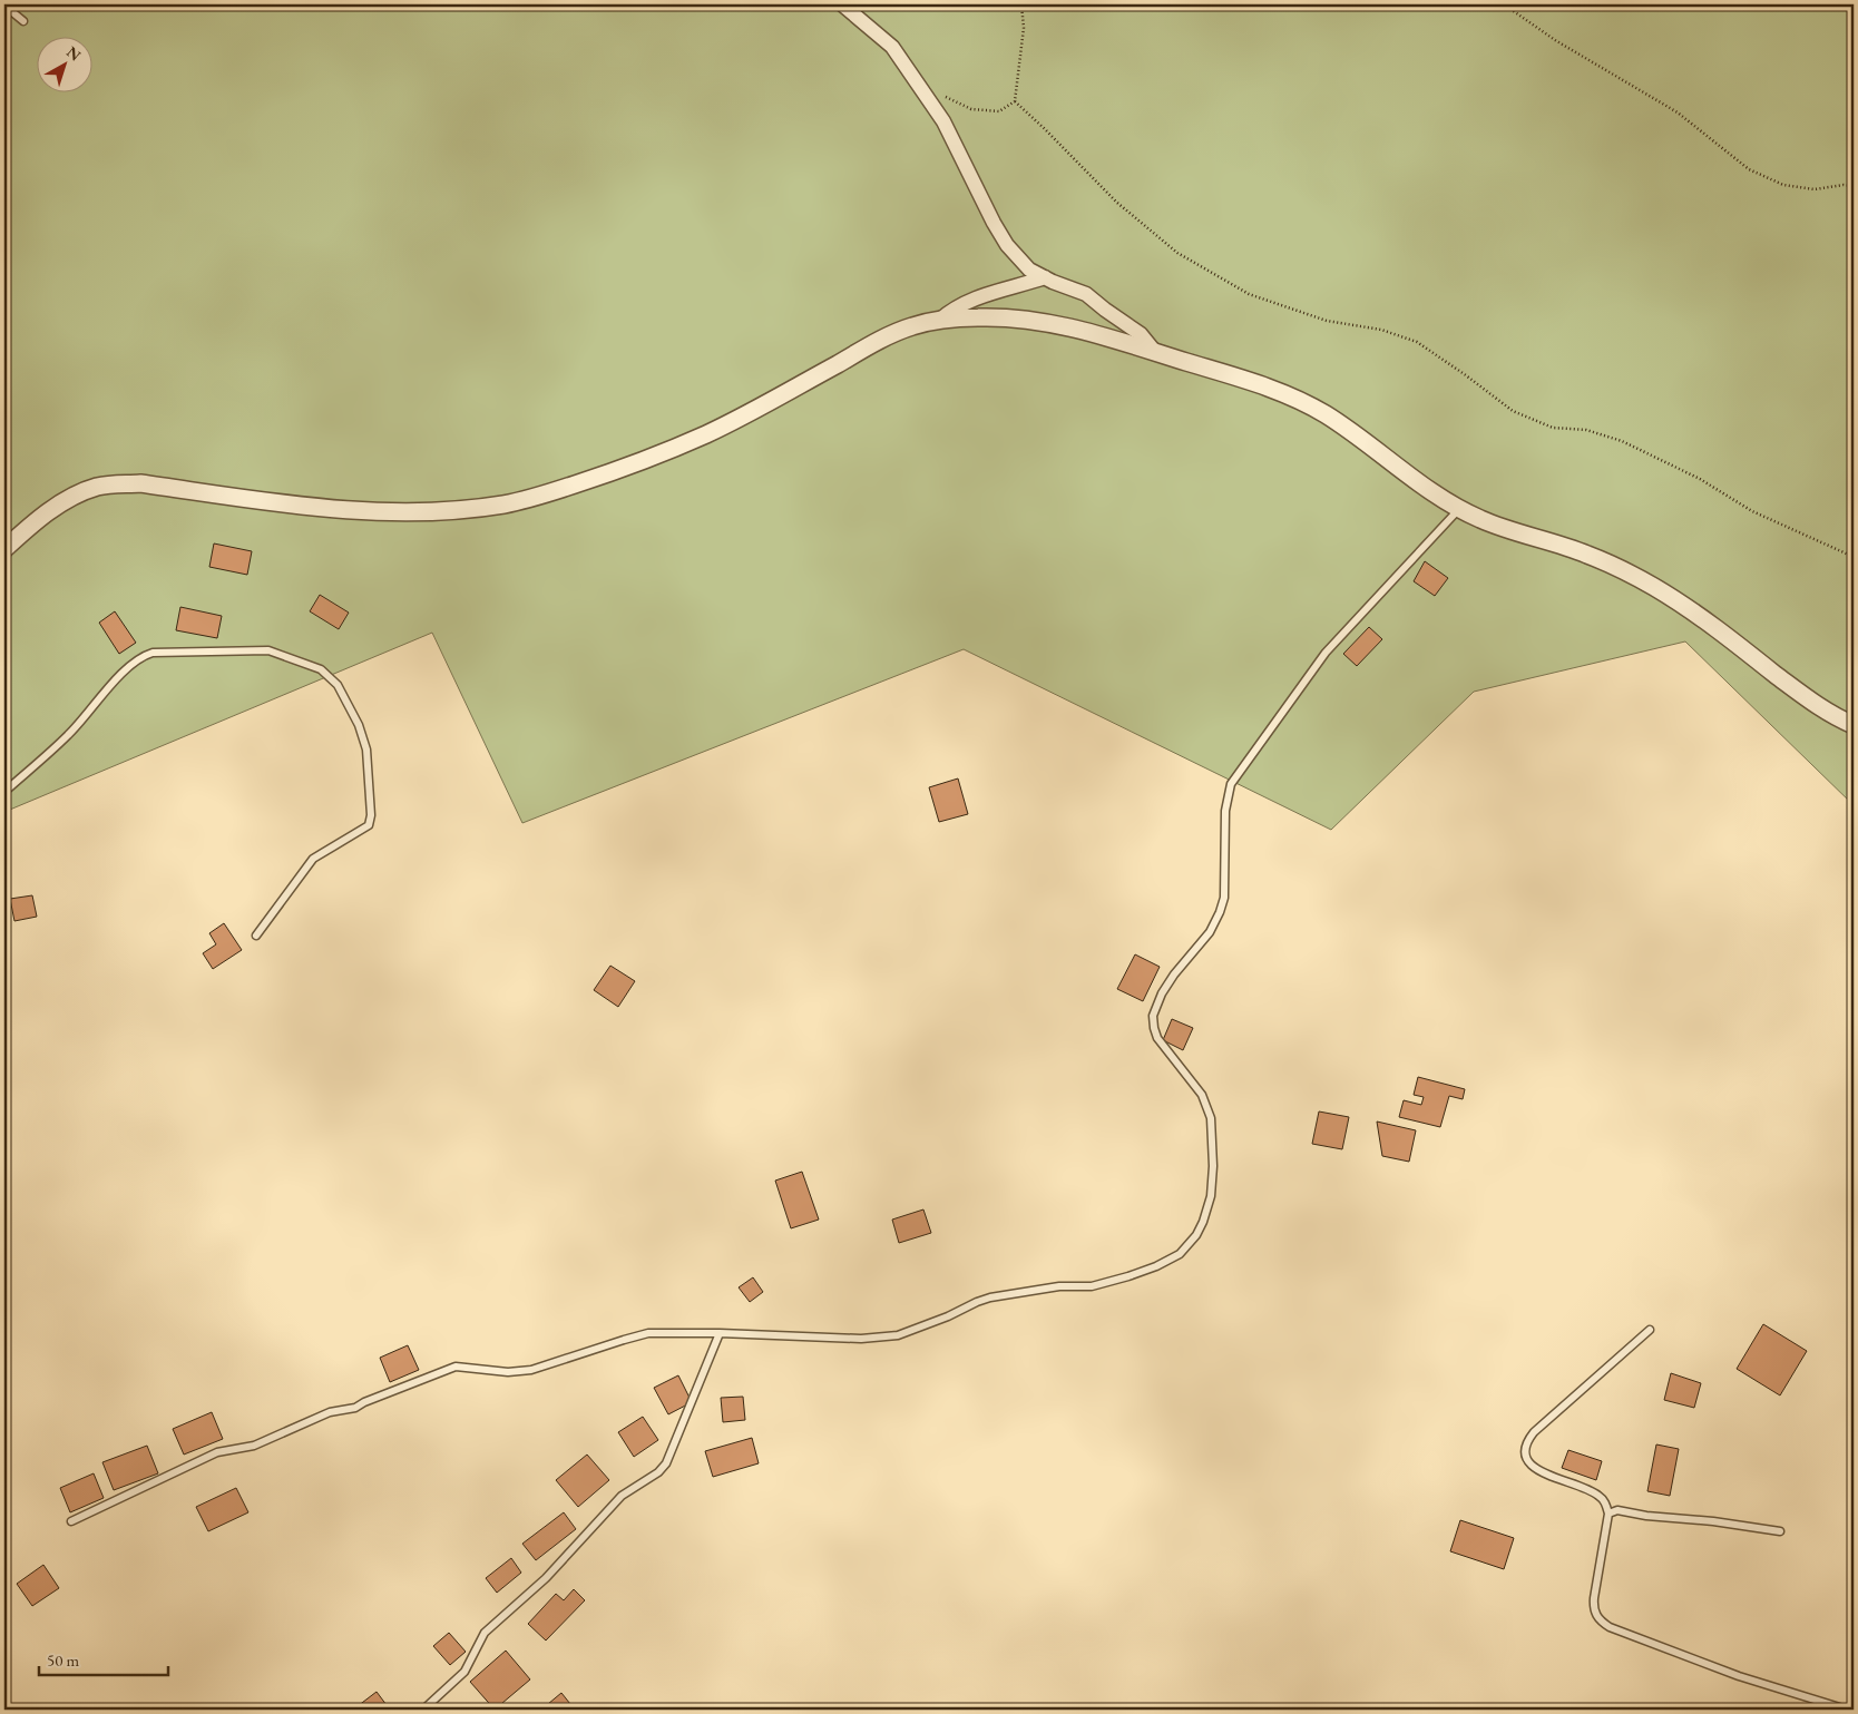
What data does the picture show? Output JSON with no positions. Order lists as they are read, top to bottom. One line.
{"scale_bar":"50 m","north":"top right"}
